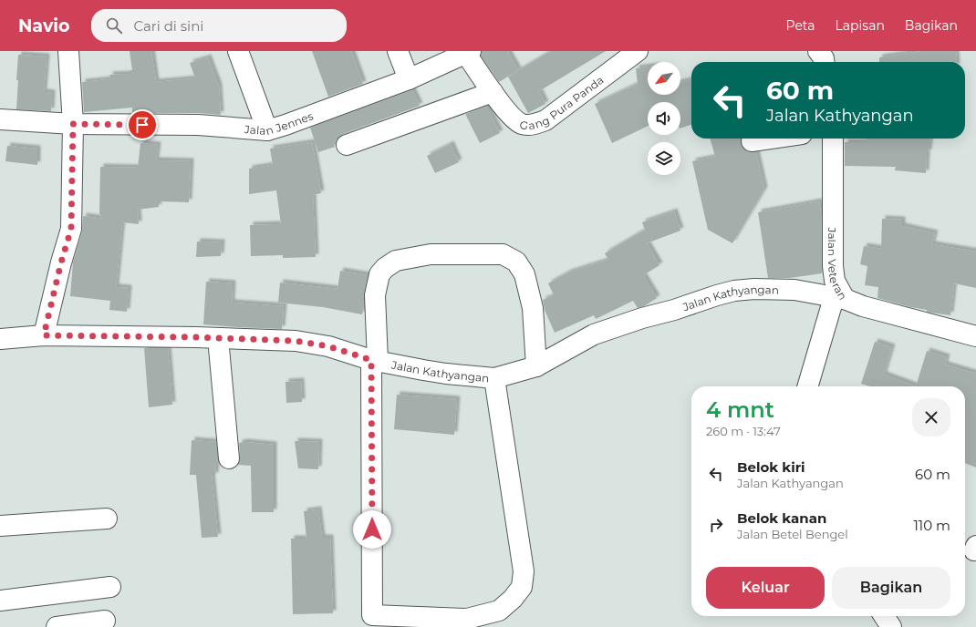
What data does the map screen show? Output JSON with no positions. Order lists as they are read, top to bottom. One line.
{"streets":{"street":["Gang Pura Panda","Jalan Jennes","Jalan Veteran","Jalan Kathyangan"]},"crossings":[["Gang Pura Panda","Jalan Jennes"],["Jalan Veteran","Jalan Kathyangan"]],"north":"bottom left","page":{"header":"Navio","search":"Cari di sini","nav":["Peta","Lapisan","Bagikan"],"turn":["60 m","Jalan Kathyangan"],"heading":["4 mnt","260 m · 13:47"],"list":[{"name":"Belok kiri","note":"Jalan Kathyangan","value":"60 m"},{"name":"Belok kanan","note":"Jalan Betel Bengel","value":"110 m"}],"buttons":["Keluar","Bagikan"]}}
